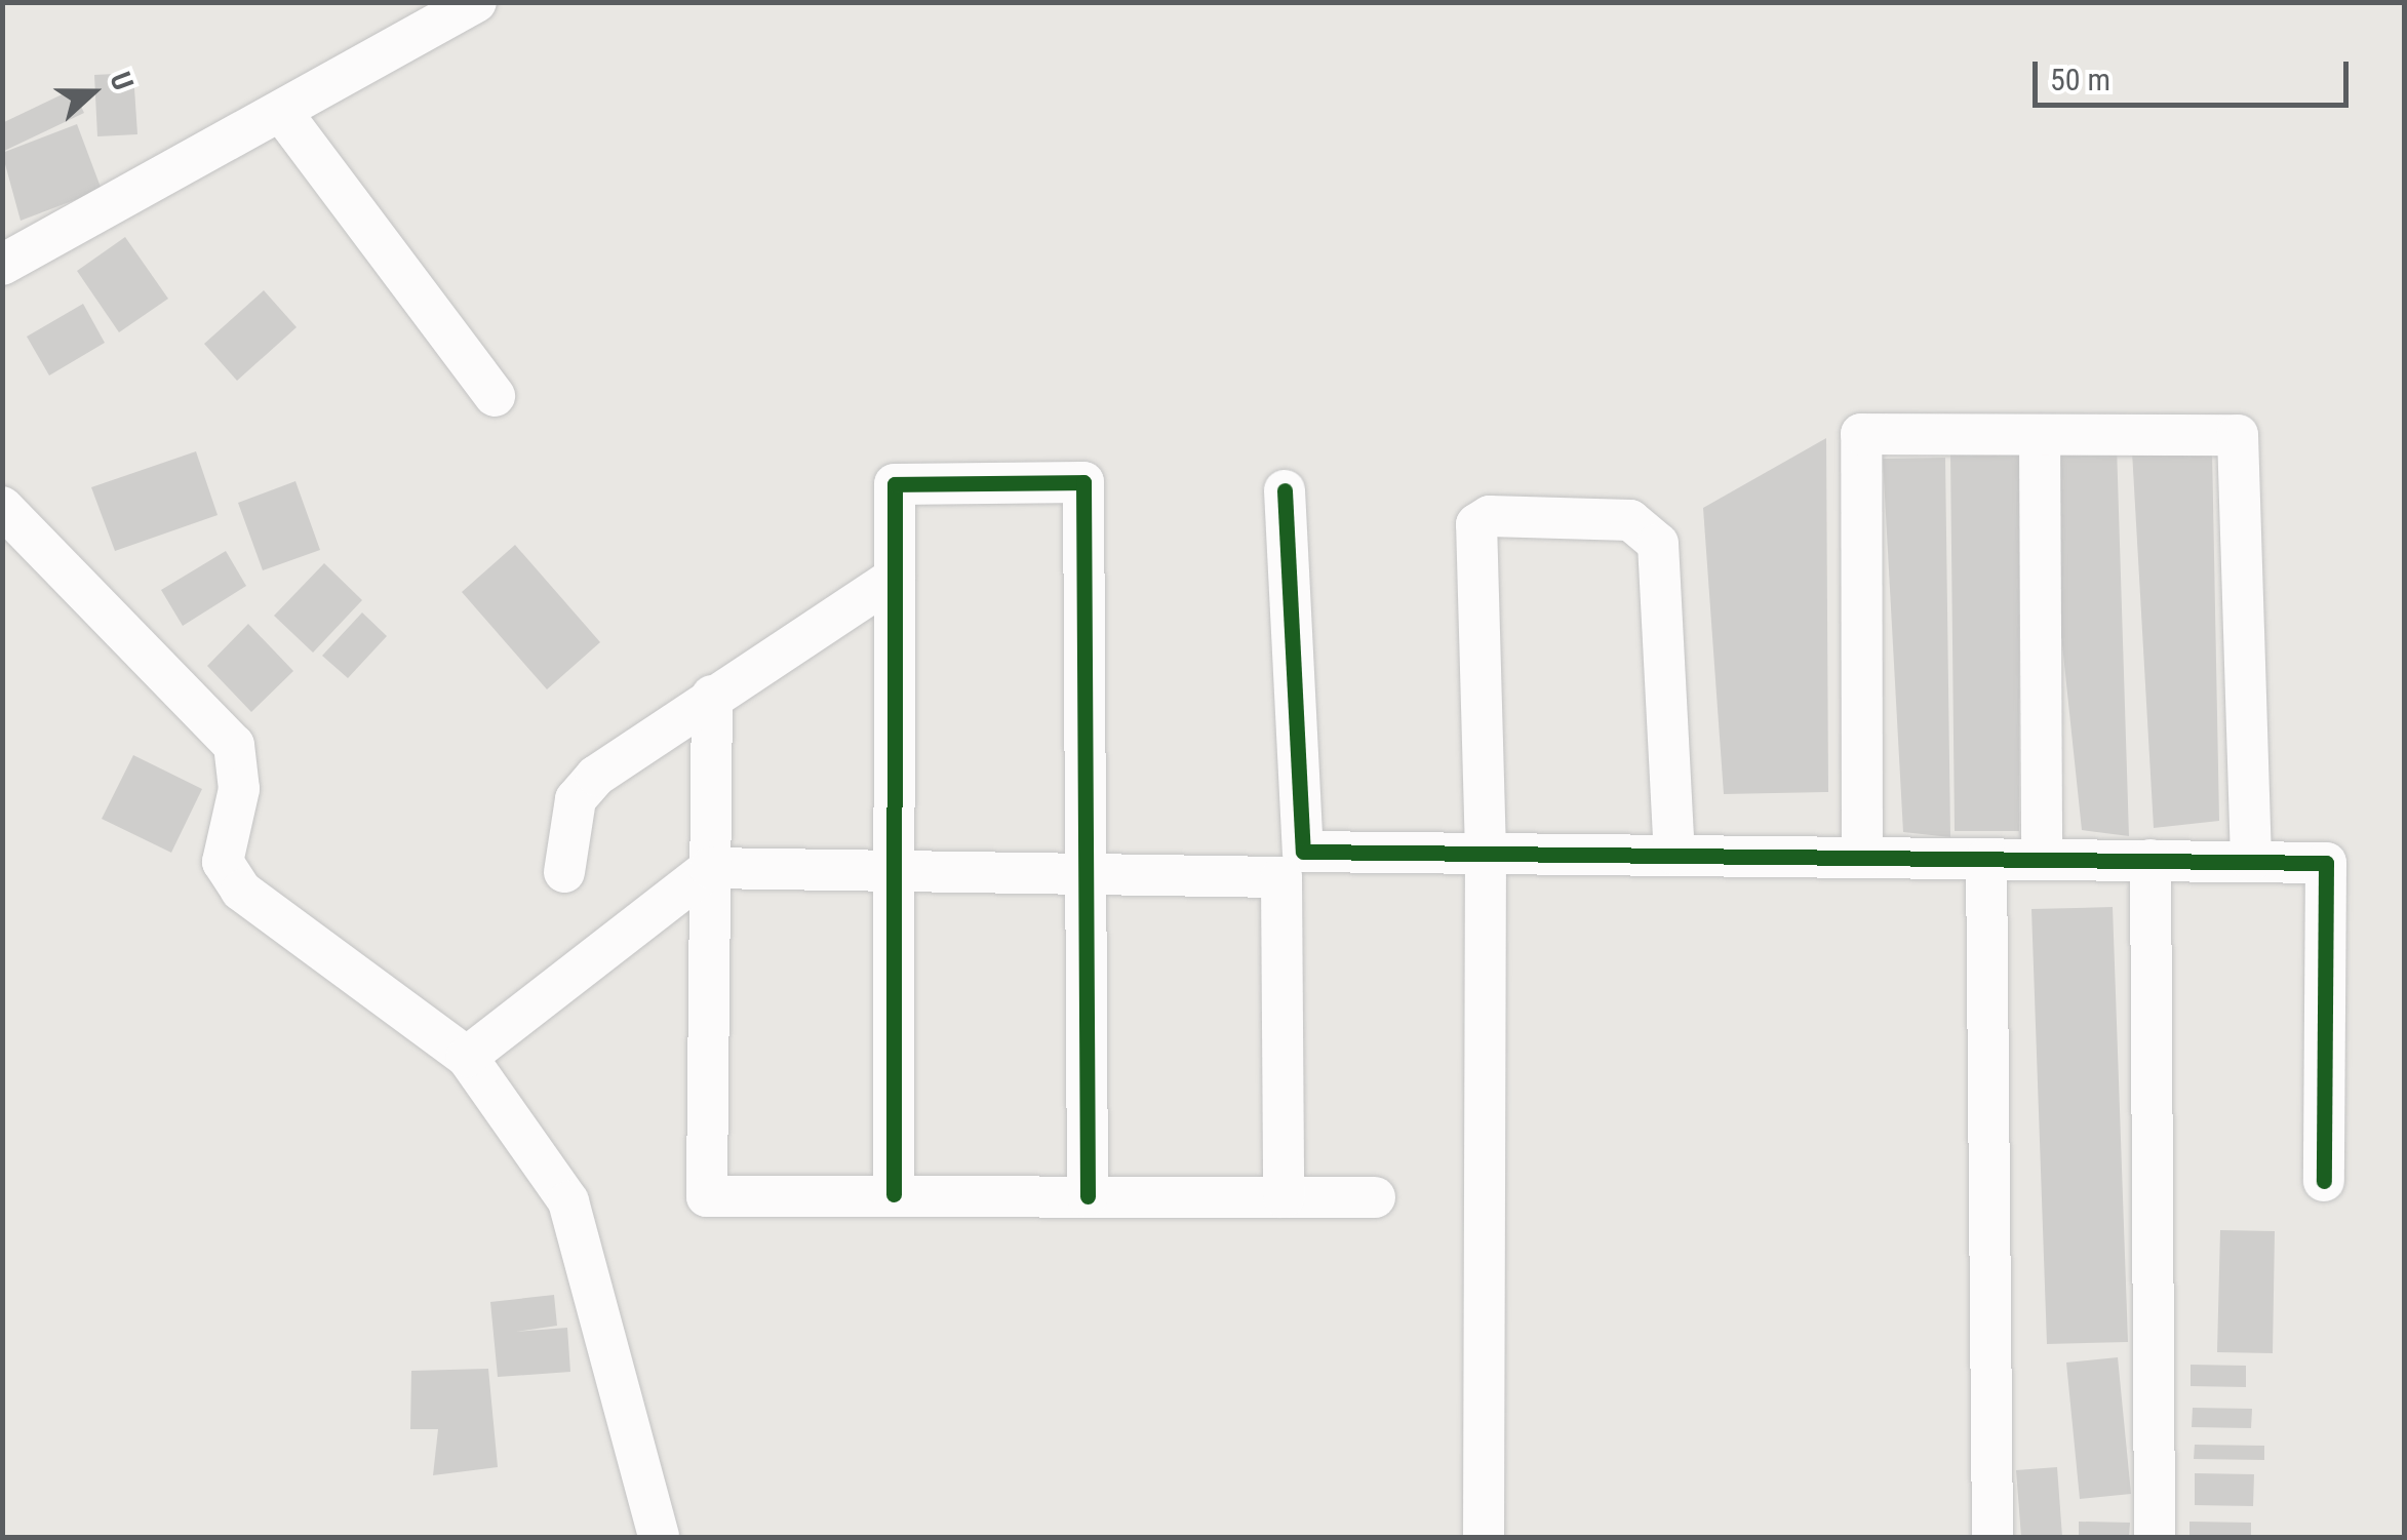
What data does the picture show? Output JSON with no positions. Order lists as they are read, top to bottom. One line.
{"scale_bar":"50 m","north":"right"}
